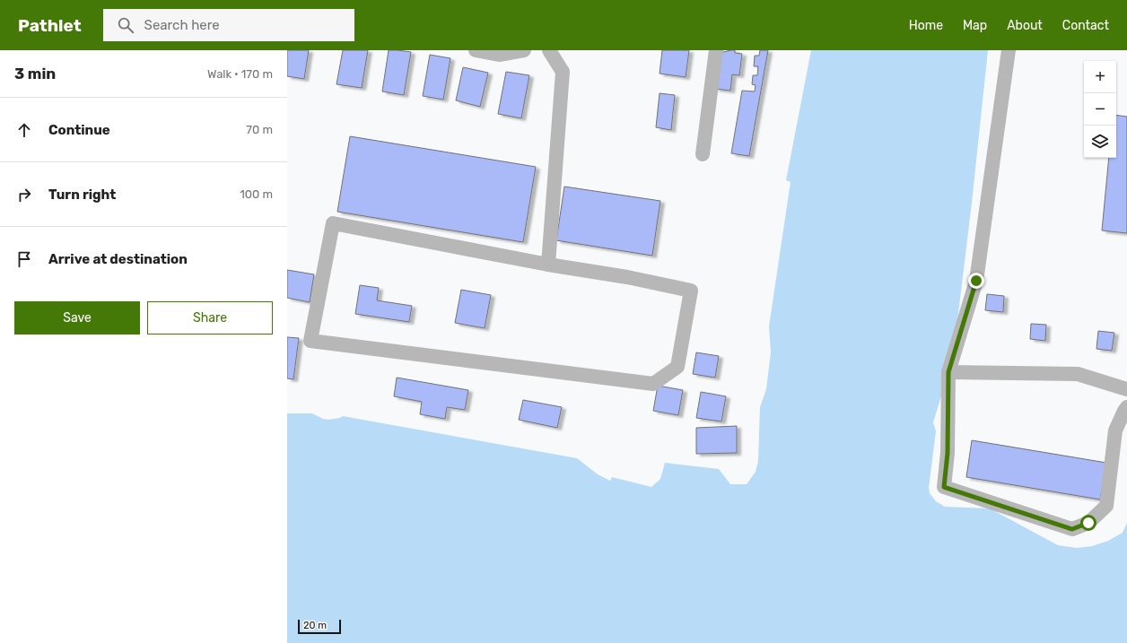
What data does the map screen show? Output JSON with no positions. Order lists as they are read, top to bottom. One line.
{"scale_bar":"20 m","page":{"header":"Pathlet","search":"Search here","nav":["Home","Map","About","Contact"],"heading":["3 min","Walk · 170 m"],"map_buttons":["+","−"],"list":[["Continue","70 m"],["Turn right","100 m"],"Arrive at destination"],"buttons":["Save","Share"],"scale":"20 m"}}
